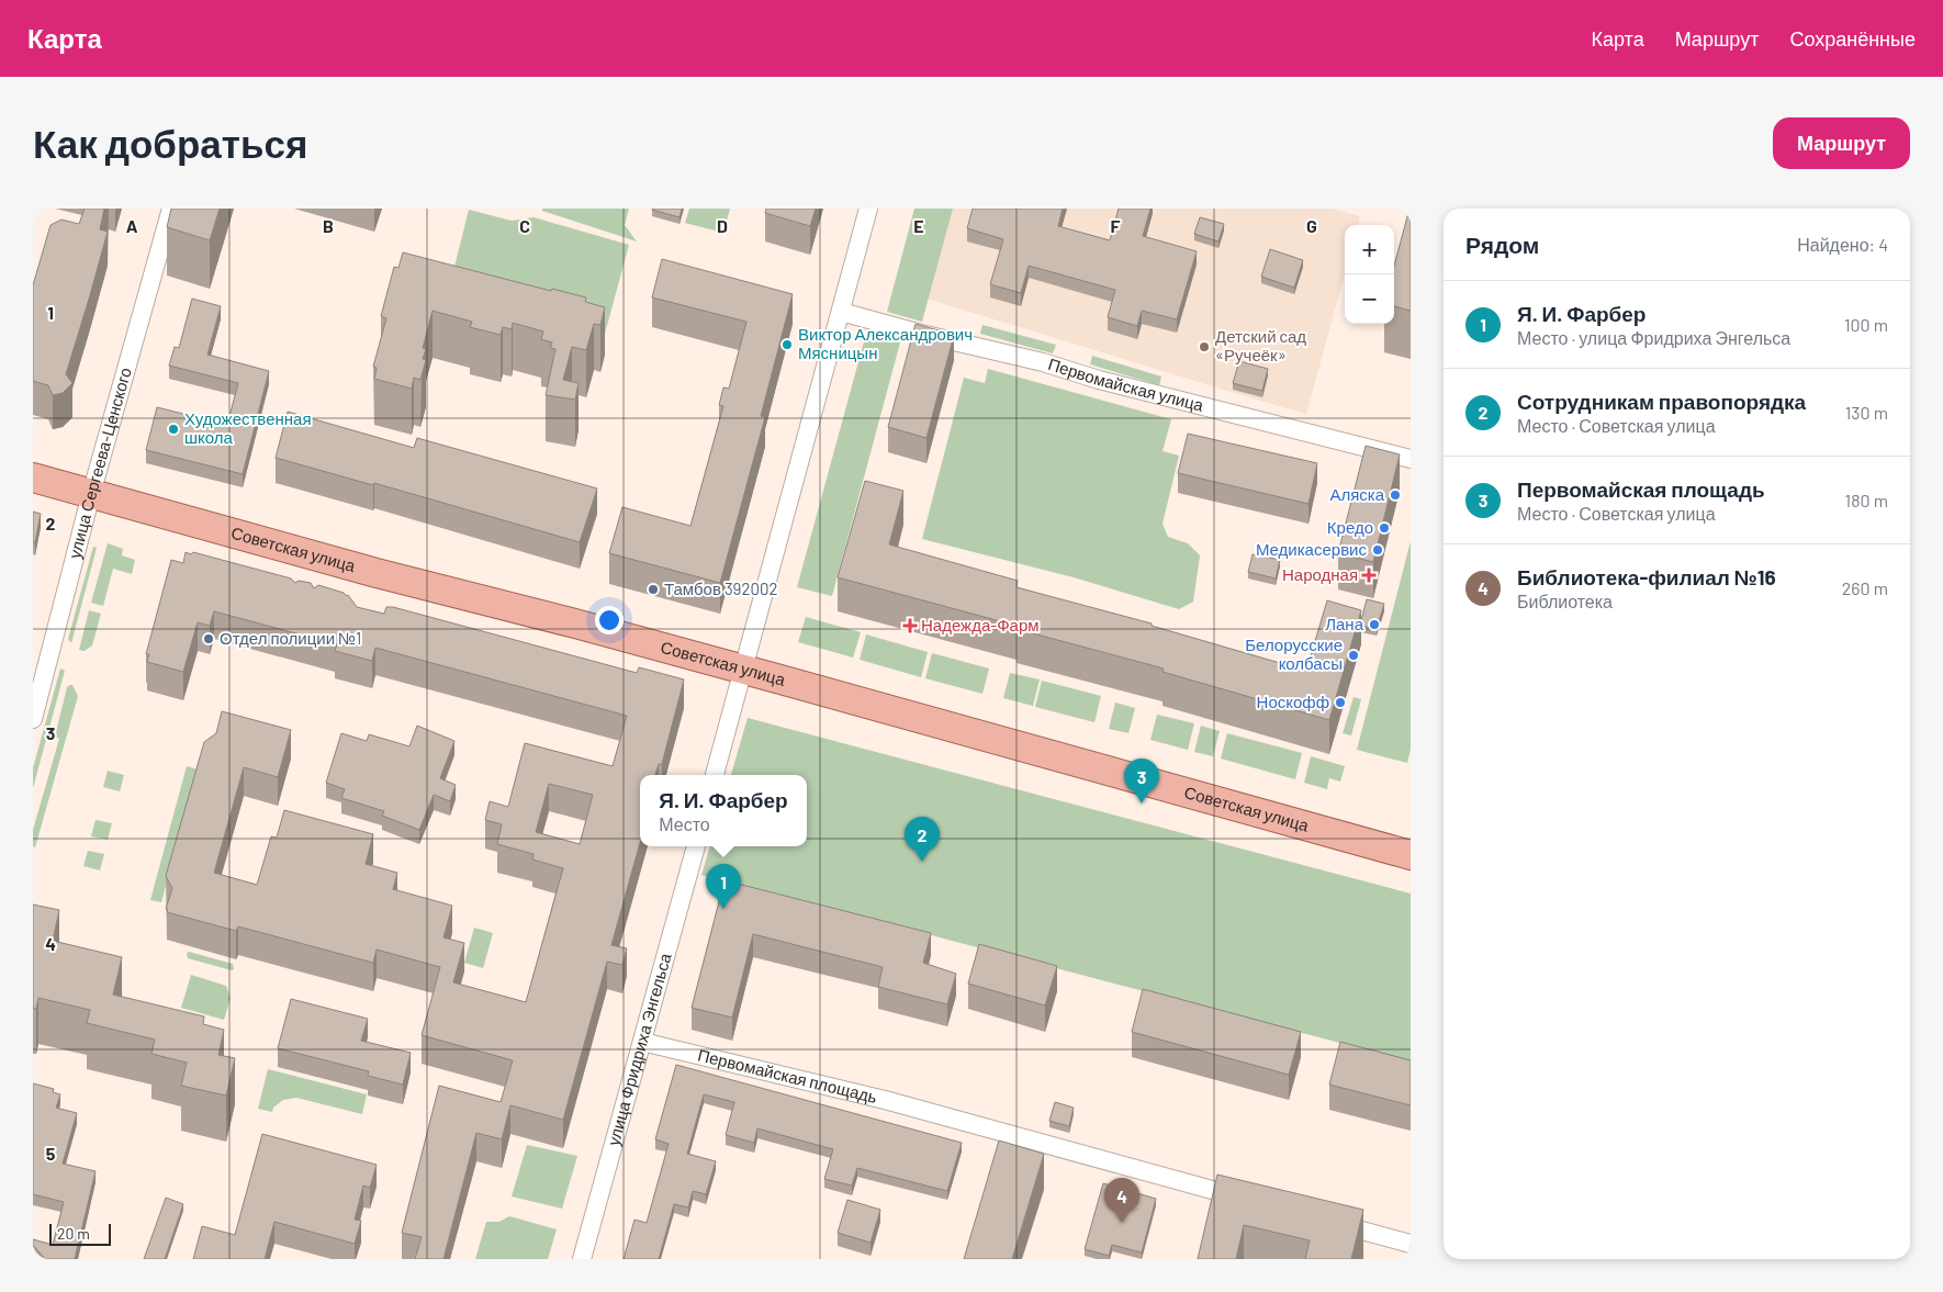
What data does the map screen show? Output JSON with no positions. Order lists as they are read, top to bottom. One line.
{"streets":{"main road":["Советская улица"],"street":["Первомайская улица","улица Сергеева-Ценского","улица Фридриха Энгельса","Первомайская площадь"]},"crossings":[["улица Сергеева-Ценского","Советская улица"],["улица Фридриха Энгельса","Первомайская площадь"]],"places":{"other":["Виктор Александрович Мясницын","Детский сад «Ручеёк»","Художественная школа","Аляска","Кредо","Медикасервис","Тамбов 392002","Лана","Отдел полиции №1","Белорусские колбасы","Носкофф"],"health":["Народная","Надежда-Фарм"]},"scale_bar":"20 m","page":{"header":"Карта","nav":["Карта","Маршрут","Сохранённые"],"buttons":"Маршрут","title":"Как добраться","heading":["Рядом","Найдено: 4"],"map_buttons":["+","−"],"list":[{"mark":"1","name":"Я. И. Фарбер","note":"Место · улица Фридриха Энгельса","value":"100 m"},{"mark":"2","name":"Сотрудникам правопорядка","note":"Место · Советская улица","value":"130 m"},{"mark":"3","name":"Первомайская площадь","note":"Место · Советская улица","value":"180 m"},{"mark":"4","name":"Библиотека-филиал №16","note":"Библиотека","value":"260 m"}],"pins":["3","2","1","4"],"popup":["Я. И. Фарбер","Место"],"scale":"20 m"},"grid":{"columns":["A","B","C","D","E","F","G"],"rows":["1","2","3","4","5"]}}
